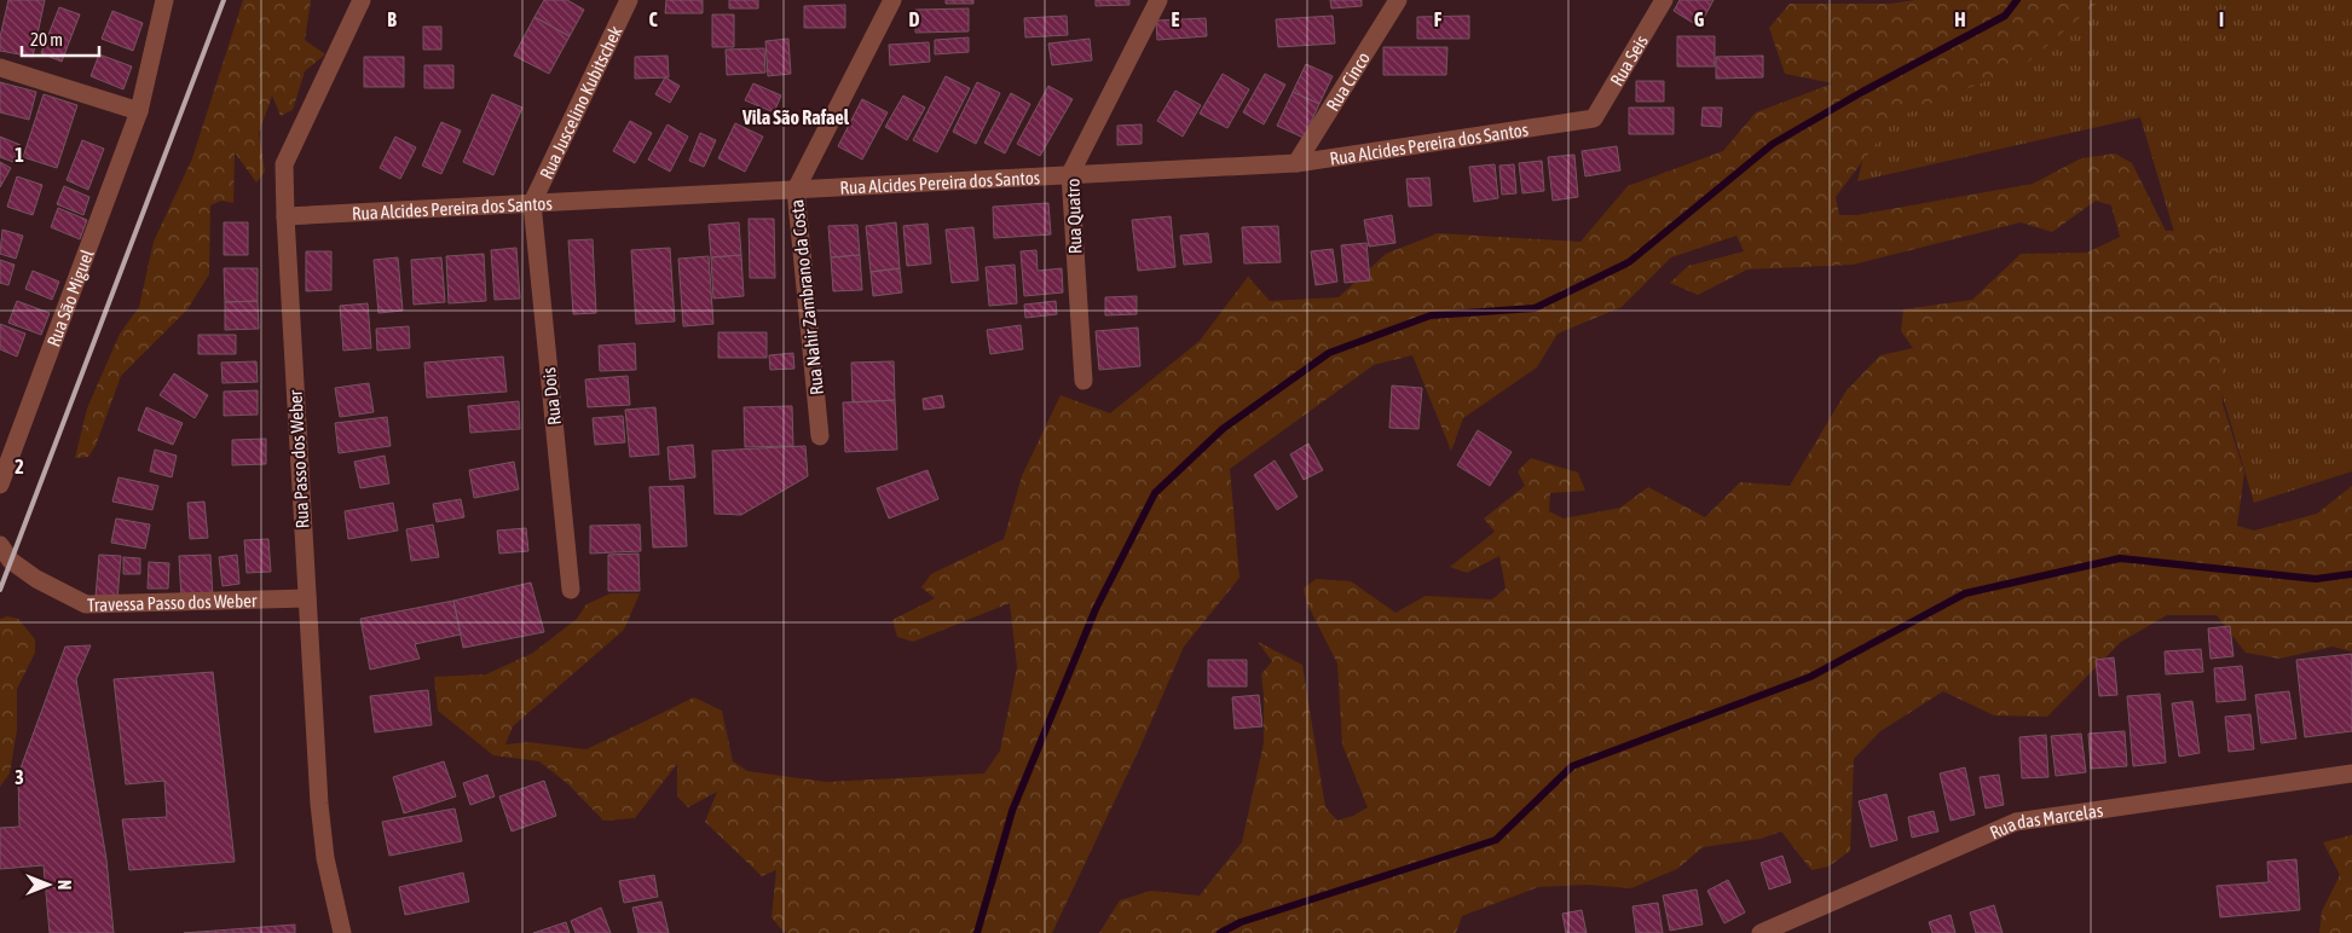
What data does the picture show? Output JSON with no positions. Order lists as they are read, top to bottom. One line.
{"streets":{"street":["Rua Seis","Rua Cinco","Rua Juscelino Kubitschek","Rua Alcides Pereira dos Santos","Rua Quatro","Rua São Miguel","Rua Nahir Zambrano da Costa","Rua Dois","Rua Passo dos Weber","Travessa Passo dos Weber","Rua das Marcelas"]},"crossings":[["Rua Seis","Rua Alcides Pereira dos Santos"],["Rua Cinco","Rua Alcides Pereira dos Santos"],["Rua Juscelino Kubitschek","Rua Alcides Pereira dos Santos"],["Rua Juscelino Kubitschek","Rua Dois"],["Rua Alcides Pereira dos Santos","Rua Quatro"],["Rua Alcides Pereira dos Santos","Rua Nahir Zambrano da Costa"],["Rua Alcides Pereira dos Santos","Rua Dois"],["Rua Alcides Pereira dos Santos","Rua Passo dos Weber"],["Rua Passo dos Weber","Travessa Passo dos Weber"]],"districts":["Vila São Rafael"],"scale_bar":"20 m","north":"right","grid":{"columns":["B","C","D","E","F","G","H","I"],"rows":["1","2","3"]}}
